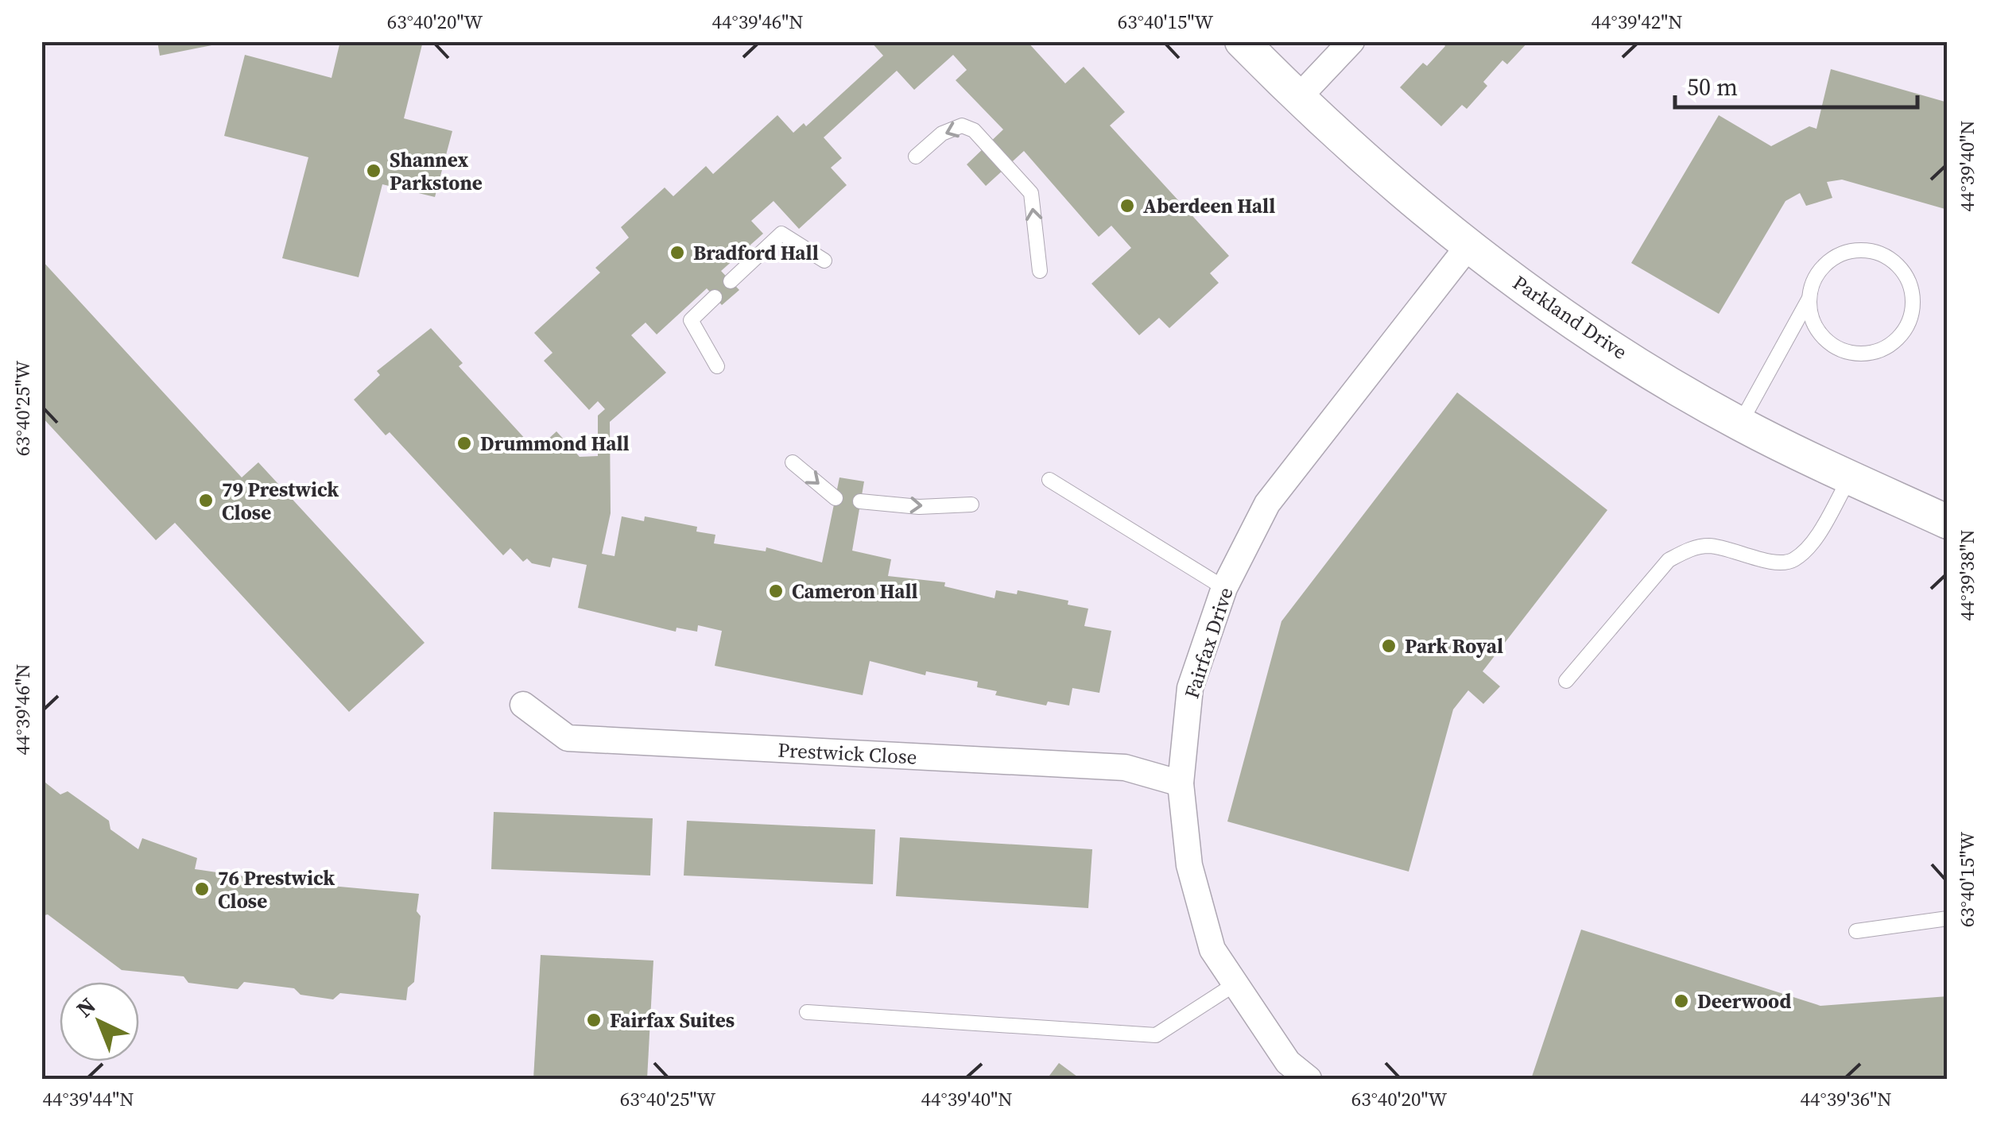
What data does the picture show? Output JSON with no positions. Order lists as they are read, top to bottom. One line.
{"streets":{"street":["Parkland Drive","Fairfax Drive","Prestwick Close"]},"crossings":[["Parkland Drive","Fairfax Drive"],["Fairfax Drive","Prestwick Close"]],"places":["Shannex Parkstone","Aberdeen Hall","Bradford Hall","Drummond Hall","79 Prestwick Close","Cameron Hall","Park Royal","76 Prestwick Close","Deerwood","Fairfax Suites"],"scale_bar":"50 m","north":"top left","coordinates":["63°40'20\"W","44°39'46\"N","63°40'15\"W","44°39'42\"N","44°39'40\"N","63°40'25\"W","44°39'38\"N","44°39'44\"N","44°39'36\"N"]}
